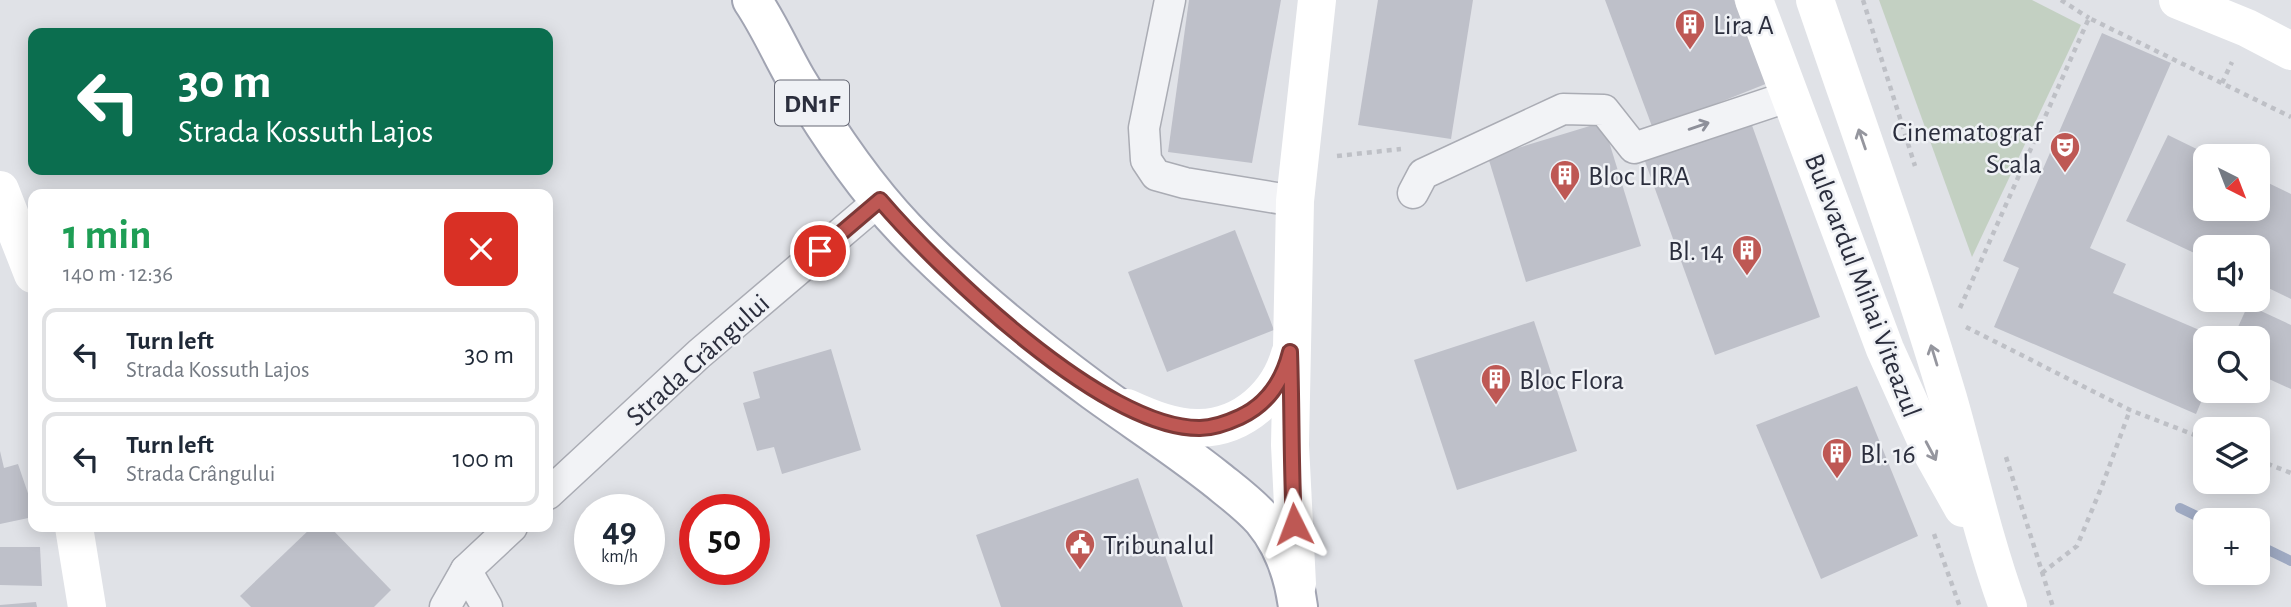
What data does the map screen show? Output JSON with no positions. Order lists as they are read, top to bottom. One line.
{"streets":{"main road":["DN1F","Bulevardul Mihai Viteazul"],"street":["Strada Crângului"]},"crossings":[["DN1F","Strada Crângului"]],"places":{"building":["Lira A","Bloc LIRA","Bl. 14","Bloc Flora","Bl. 16"],"theatre":["Cinematograf Scala"],"public building":["Tribunalul"]},"north":"bottom right","page":{"turn":["30 m","Strada Kossuth Lajos"],"map_buttons":"+","heading":["1 min","140 m · 12:36"],"list":[{"name":"Turn left","note":"Strada Kossuth Lajos","value":"30 m"},{"name":"Turn left","note":"Strada Crângului","value":"100 m"}],"speed":"49 km/h","limit":"50"}}
